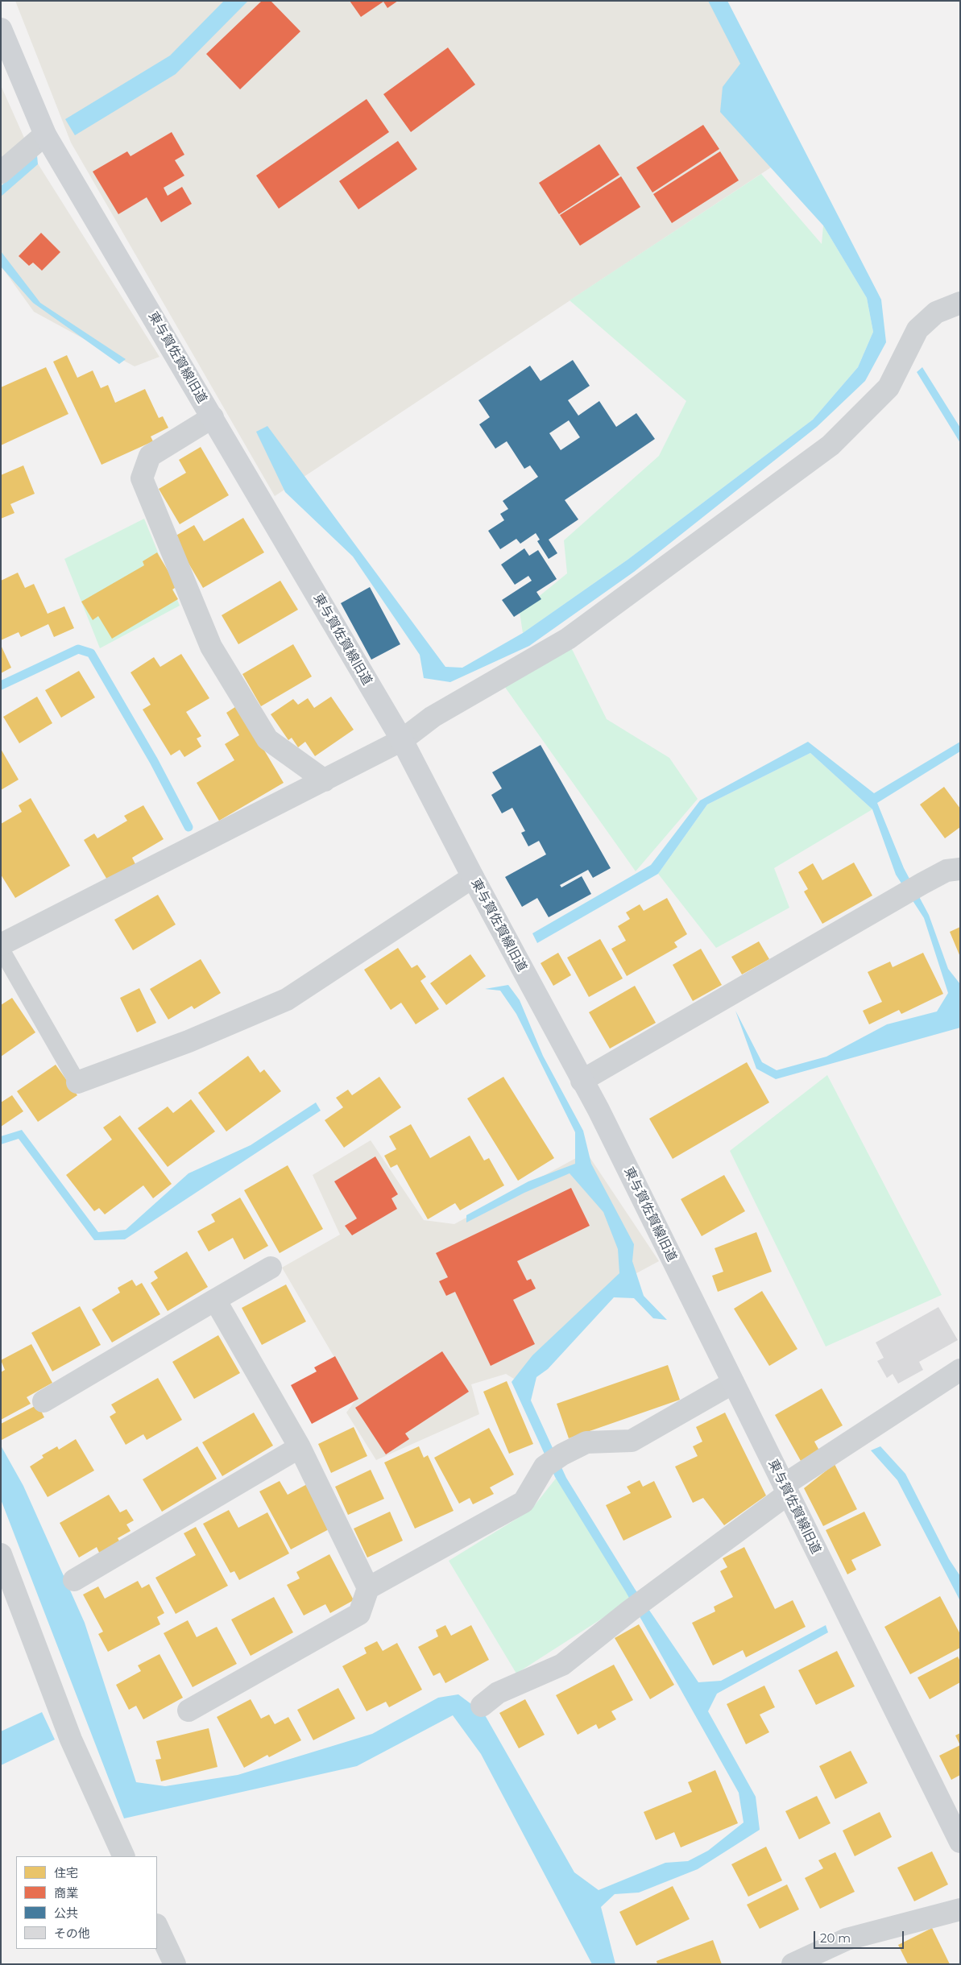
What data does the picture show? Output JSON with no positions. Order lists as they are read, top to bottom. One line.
{"streets":{"main road":["東与賀佐賀線旧道"]},"legend":["住宅","商業","公共","その他"],"scale_bar":"20 m"}
